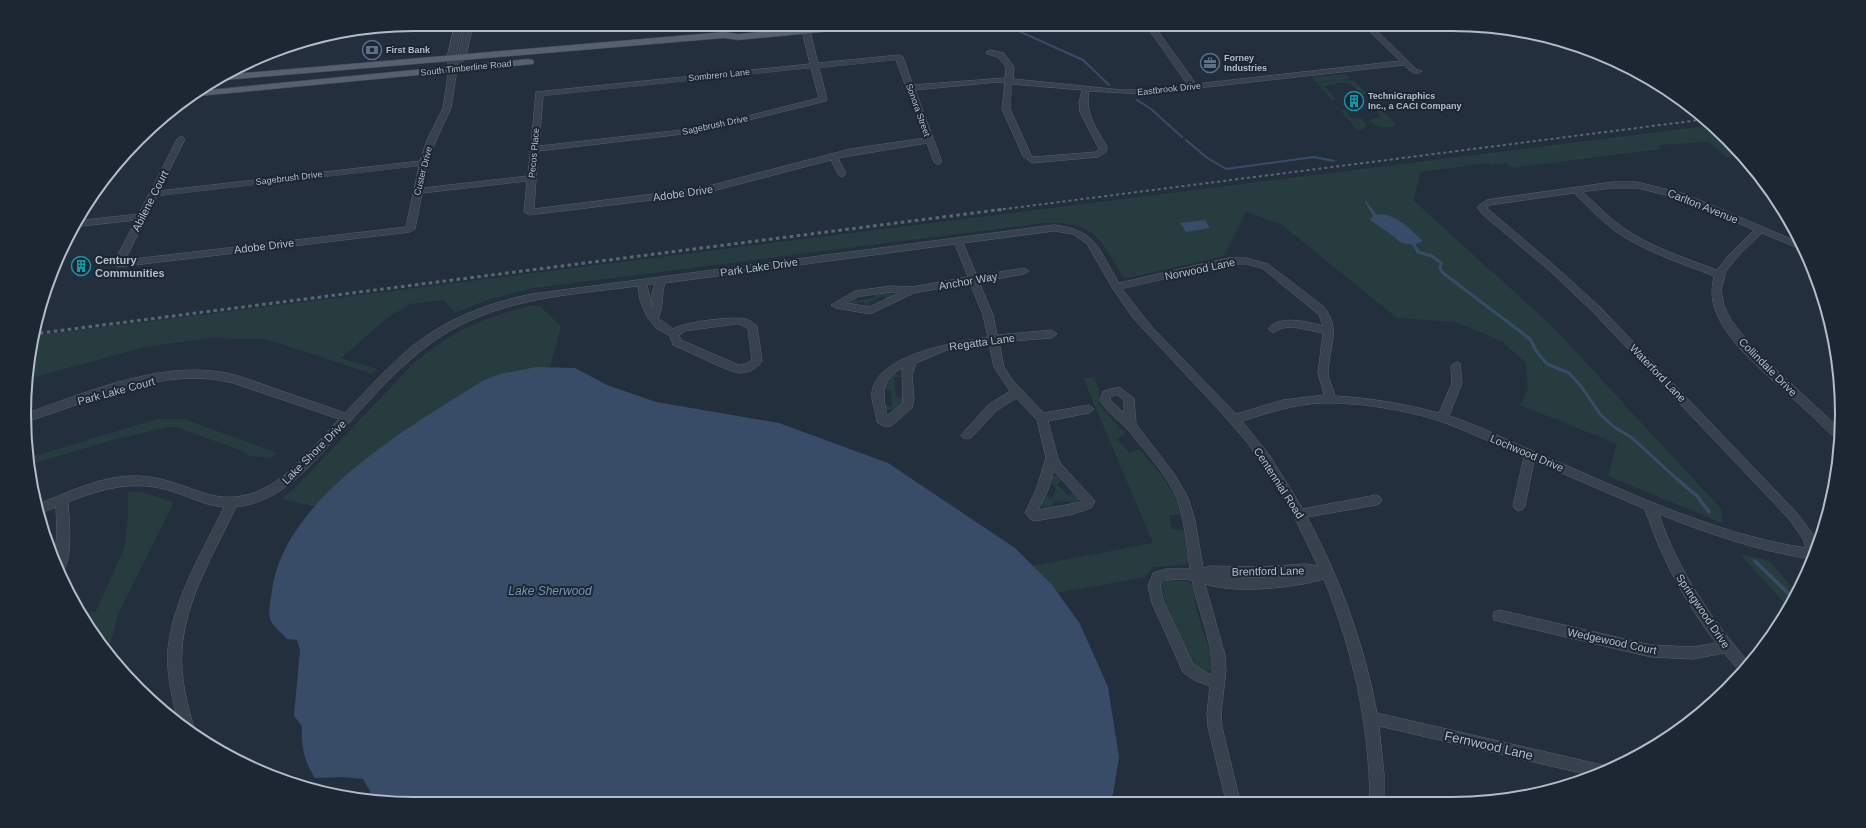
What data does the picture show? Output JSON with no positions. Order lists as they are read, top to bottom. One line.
{"streets":{"main road":["South Timberline Road"],"street":["Sombrero Lane","Eastbrook Drive","Sonora Street","Sagebrush Drive","Pecos Place","Custer Drive","Adobe Drive","Abilene Court","Carlton Avenue","Park Lake Drive","Norwood Lane","Anchor Way","Regatta Lane","Collindale Drive","Waterford Lane","Park Lake Court","Lake Shore Drive","Lochwood Drive","Centennial Road","Brentford Lane","Springwood Drive","Wedgewood Court","Fernwood Lane"]},"crossings":[["South Timberline Road","Sagebrush Drive"],["South Timberline Road","Custer Drive"],["Sombrero Lane","Sonora Street"],["Sombrero Lane","Sagebrush Drive"],["Sombrero Lane","Pecos Place"],["Eastbrook Drive","Sonora Street"],["Sonora Street","Adobe Drive"],["Sagebrush Drive","Pecos Place"],["Sagebrush Drive","Custer Drive"],["Sagebrush Drive","Abilene Court"],["Pecos Place","Adobe Drive"],["Custer Drive","Adobe Drive"],["Adobe Drive","Abilene Court"],["Carlton Avenue","Waterford Lane"],["Park Lake Drive","Lake Shore Drive"],["Park Lake Drive","Centennial Road"],["Norwood Lane","Lochwood Drive"],["Norwood Lane","Centennial Road"],["Park Lake Court","Lake Shore Drive"],["Lochwood Drive","Centennial Road"],["Lochwood Drive","Springwood Drive"],["Centennial Road","Brentford Lane"],["Centennial Road","Fernwood Lane"],["Springwood Drive","Wedgewood Court"]],"water":["Lake Sherwood"],"places":{"bank":["First Bank"],"office":["Forney Industries"],"building":["TechniGraphics Inc., a CACI Company","Century Communities"]}}
